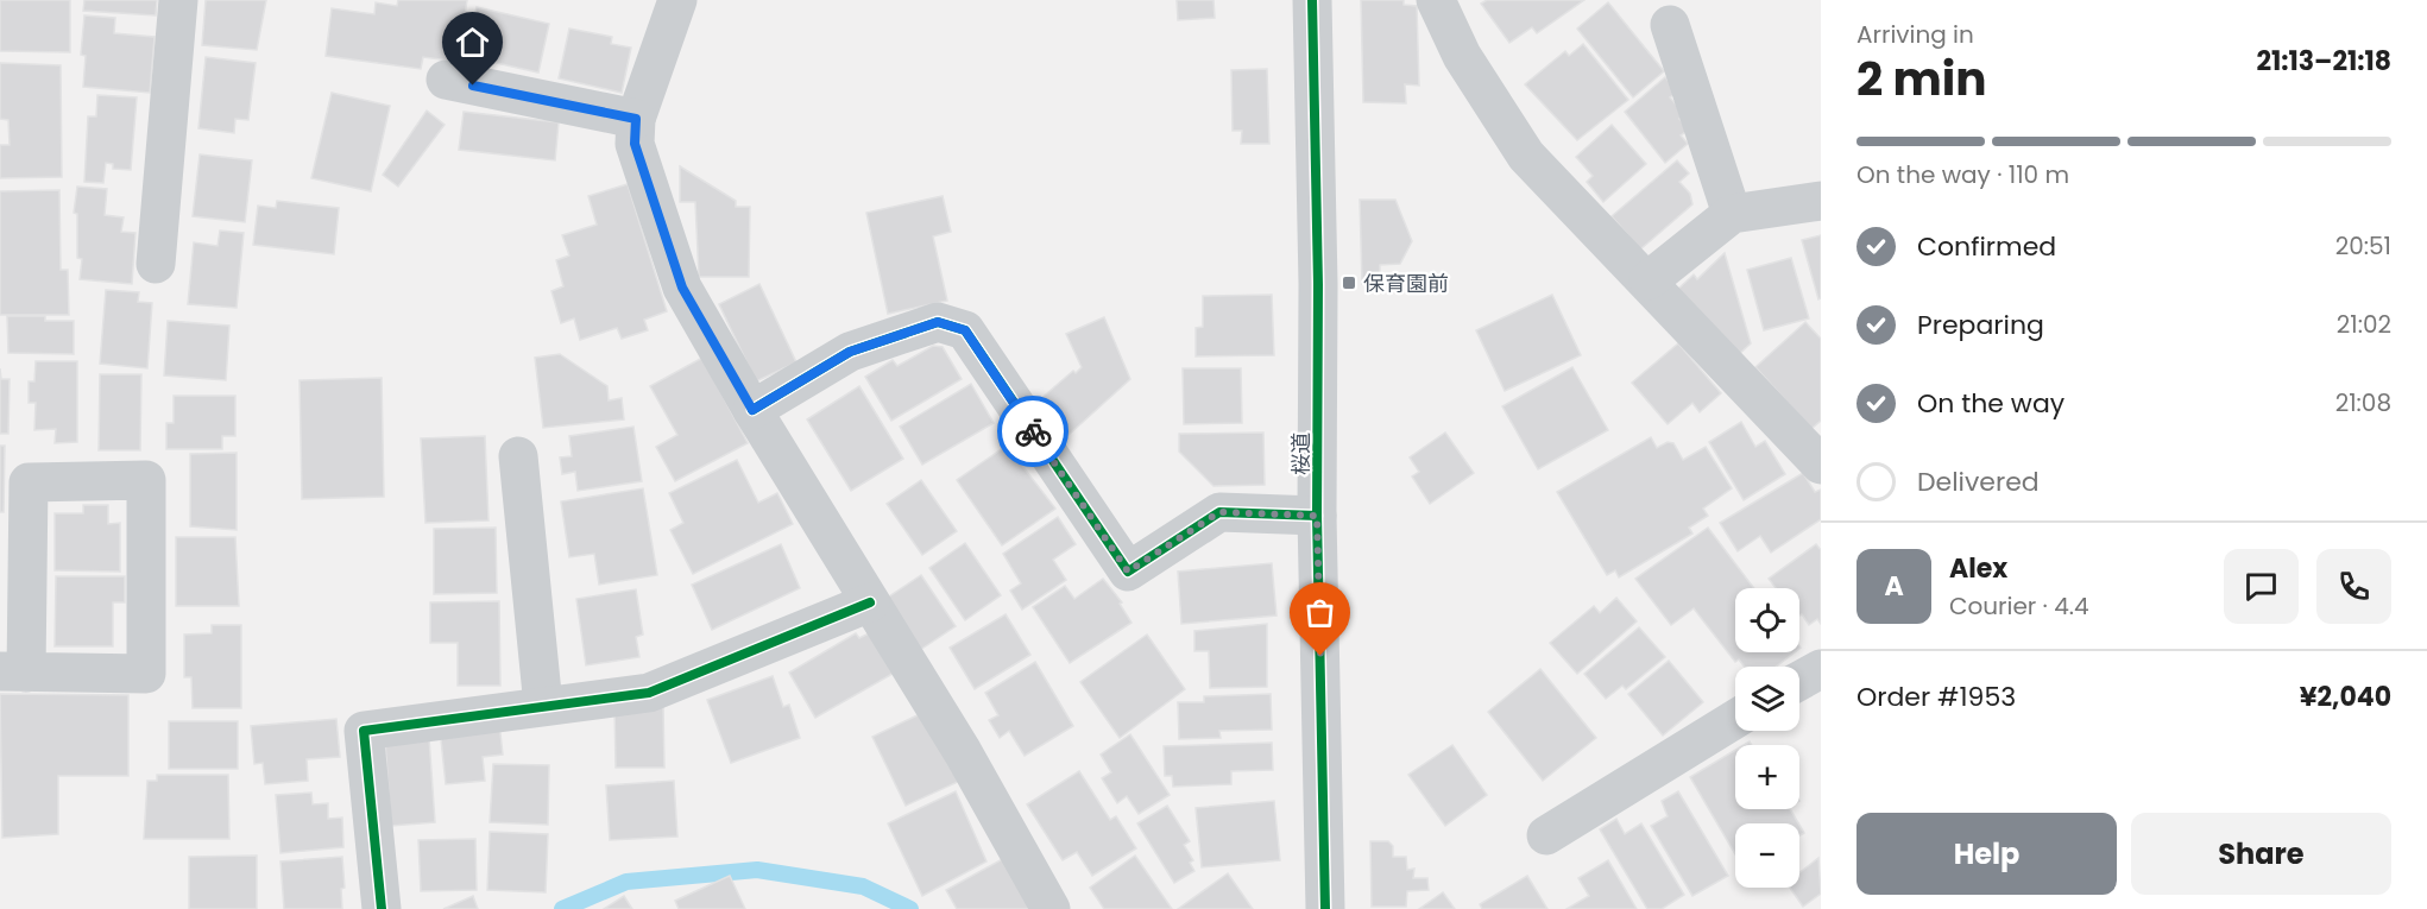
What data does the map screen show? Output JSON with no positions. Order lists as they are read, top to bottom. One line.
{"streets":{"street":["桜道"]},"places":{"transit":["保育園前"]},"page":{"heading":["2 min","Arriving in","21:13–21:18"],"panel":["Alex","Courier · 4.4","Order #1953","¥2,040"],"bar":"On the way · 110 m","list":[["Confirmed","20:51"],["Preparing","21:02"],["On the way","21:08"],"Delivered"],"round":"A","map_buttons":["+","−"],"buttons":["Help","Share"]}}
